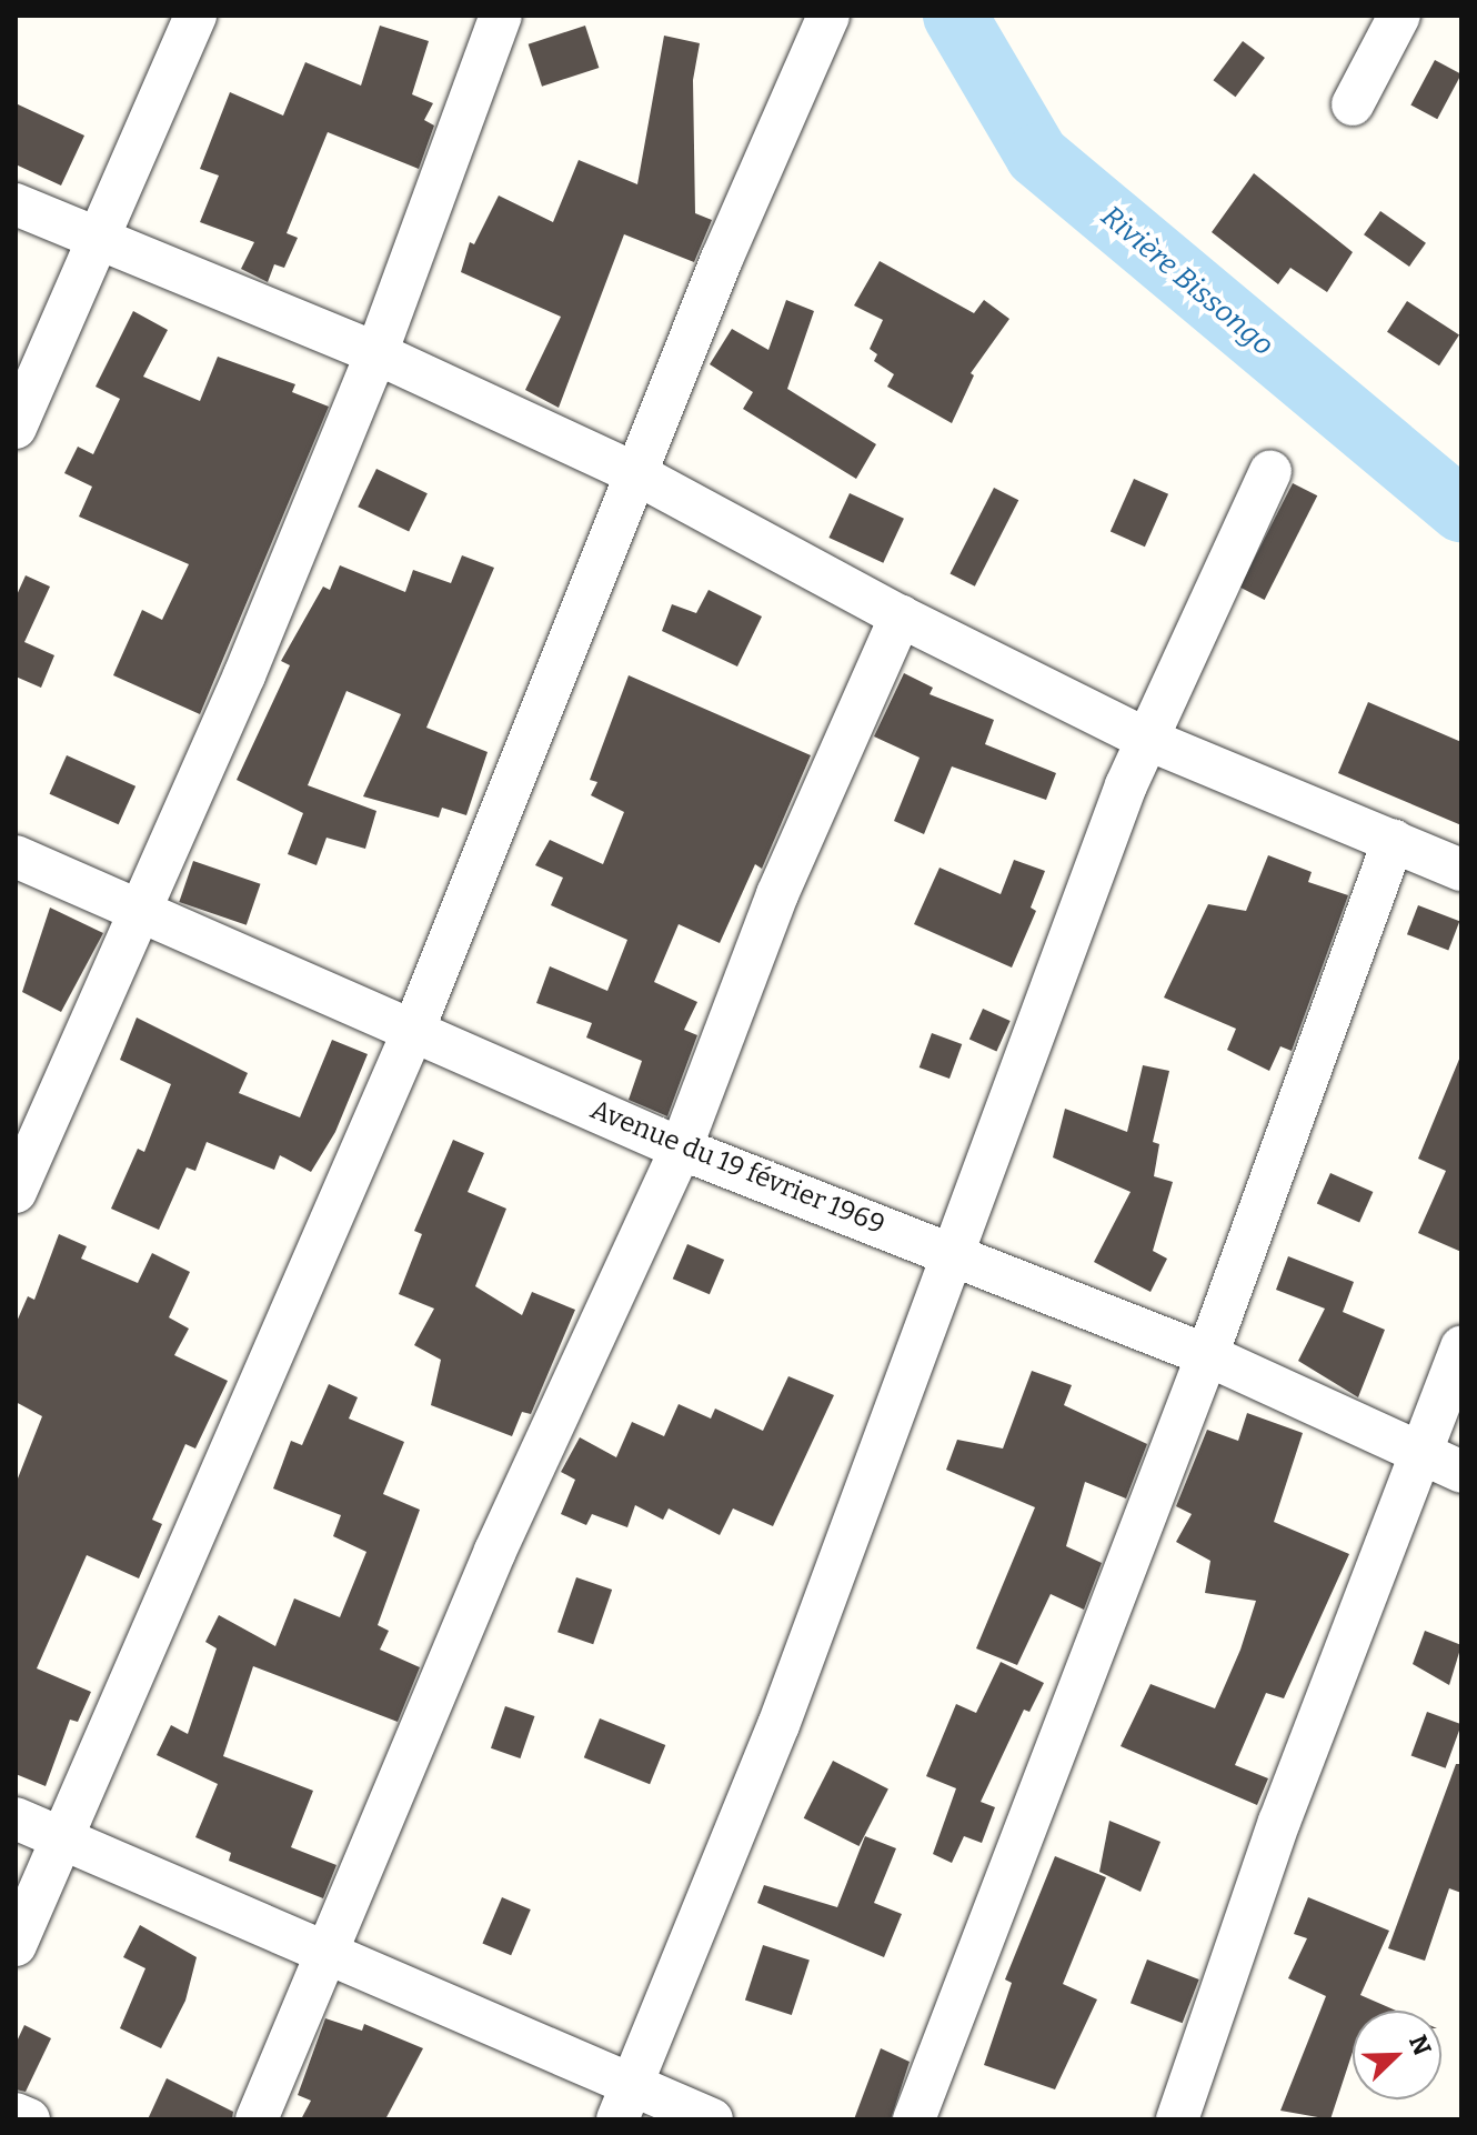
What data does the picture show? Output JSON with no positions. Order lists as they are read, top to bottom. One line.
{"streets":{"street":["Avenue du 19 février 1969"]},"water":["Rivière Bissongo"],"north":"top right"}
